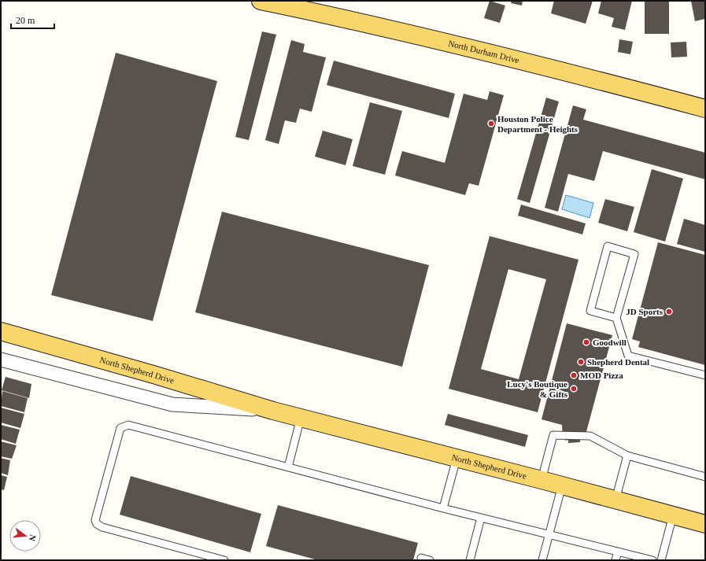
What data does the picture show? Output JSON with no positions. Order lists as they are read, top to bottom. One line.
{"streets":{"main road":["North Durham Drive","North Shepherd Drive"]},"places":["Houston Police Department - Heights","JD Sports","Goodwill","Shepherd Dental","MOD Pizza","Lucy's Boutique & Gifts"],"scale_bar":"20 m","north":"right"}
